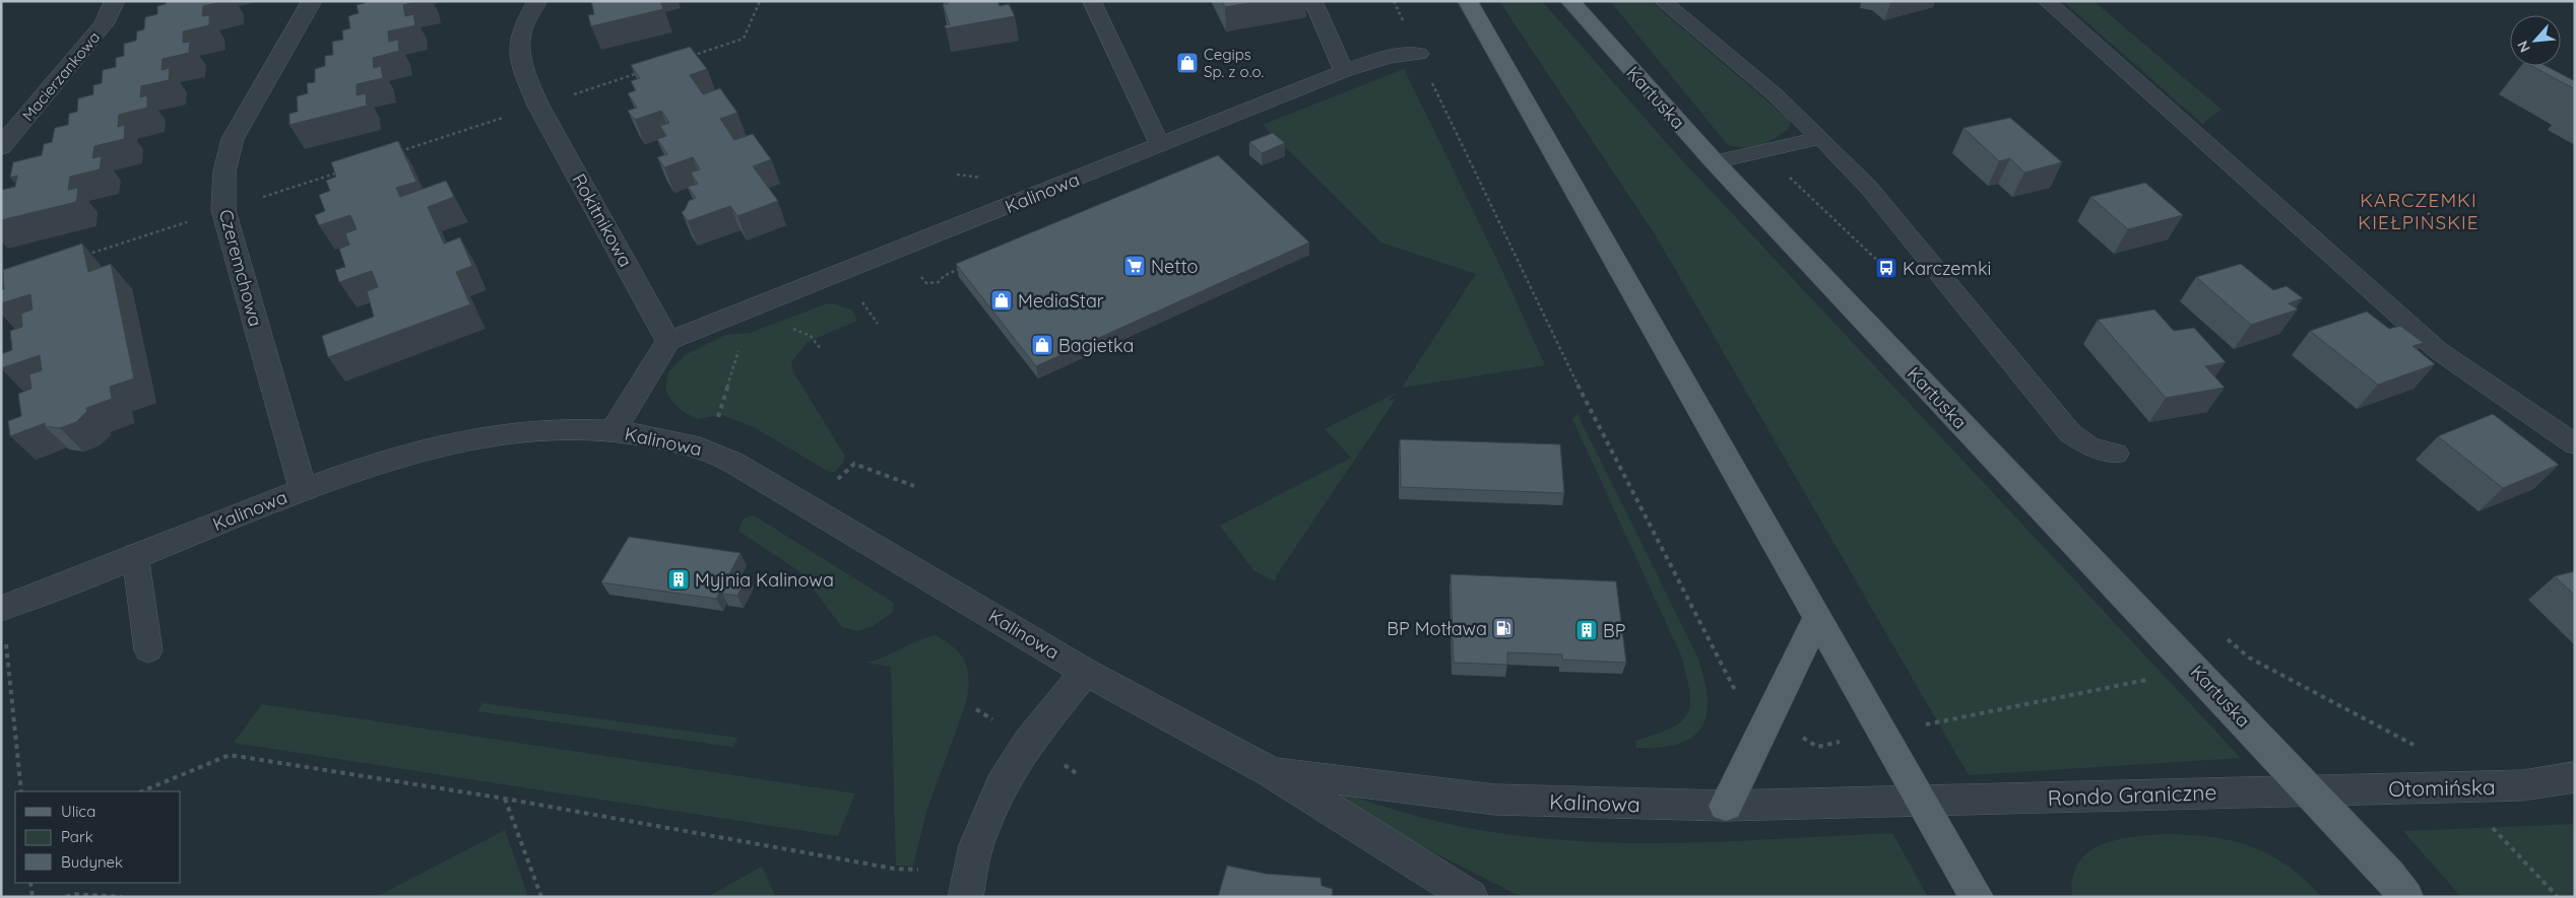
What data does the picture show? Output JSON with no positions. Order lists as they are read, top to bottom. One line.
{"streets":{"main road":["Kartuska"],"street":["Macierzankowa","Kalinowa","Rokitnikowa","Czeremchowa","Otomińska","Rondo Graniczne"]},"crossings":[["Kartuska","Otomińska"],["Kartuska","Rondo Graniczne"],["Kalinowa","Rokitnikowa"],["Kalinowa","Czeremchowa"],["Kalinowa","Rondo Graniczne"],["Otomińska","Rondo Graniczne"]],"districts":["KARCZEMKI KIEŁPIŃSKIE"],"places":{"shop":["Cegips Sp. z o.o.","MediaStar","Bagietka"],"supermarket":["Netto"],"bus stop":["Karczemki"],"building":["Myjnia Kalinowa","BP"],"fuel station":["BP Motława"]},"legend":["Ulica","Park","Budynek"],"north":"bottom left"}
